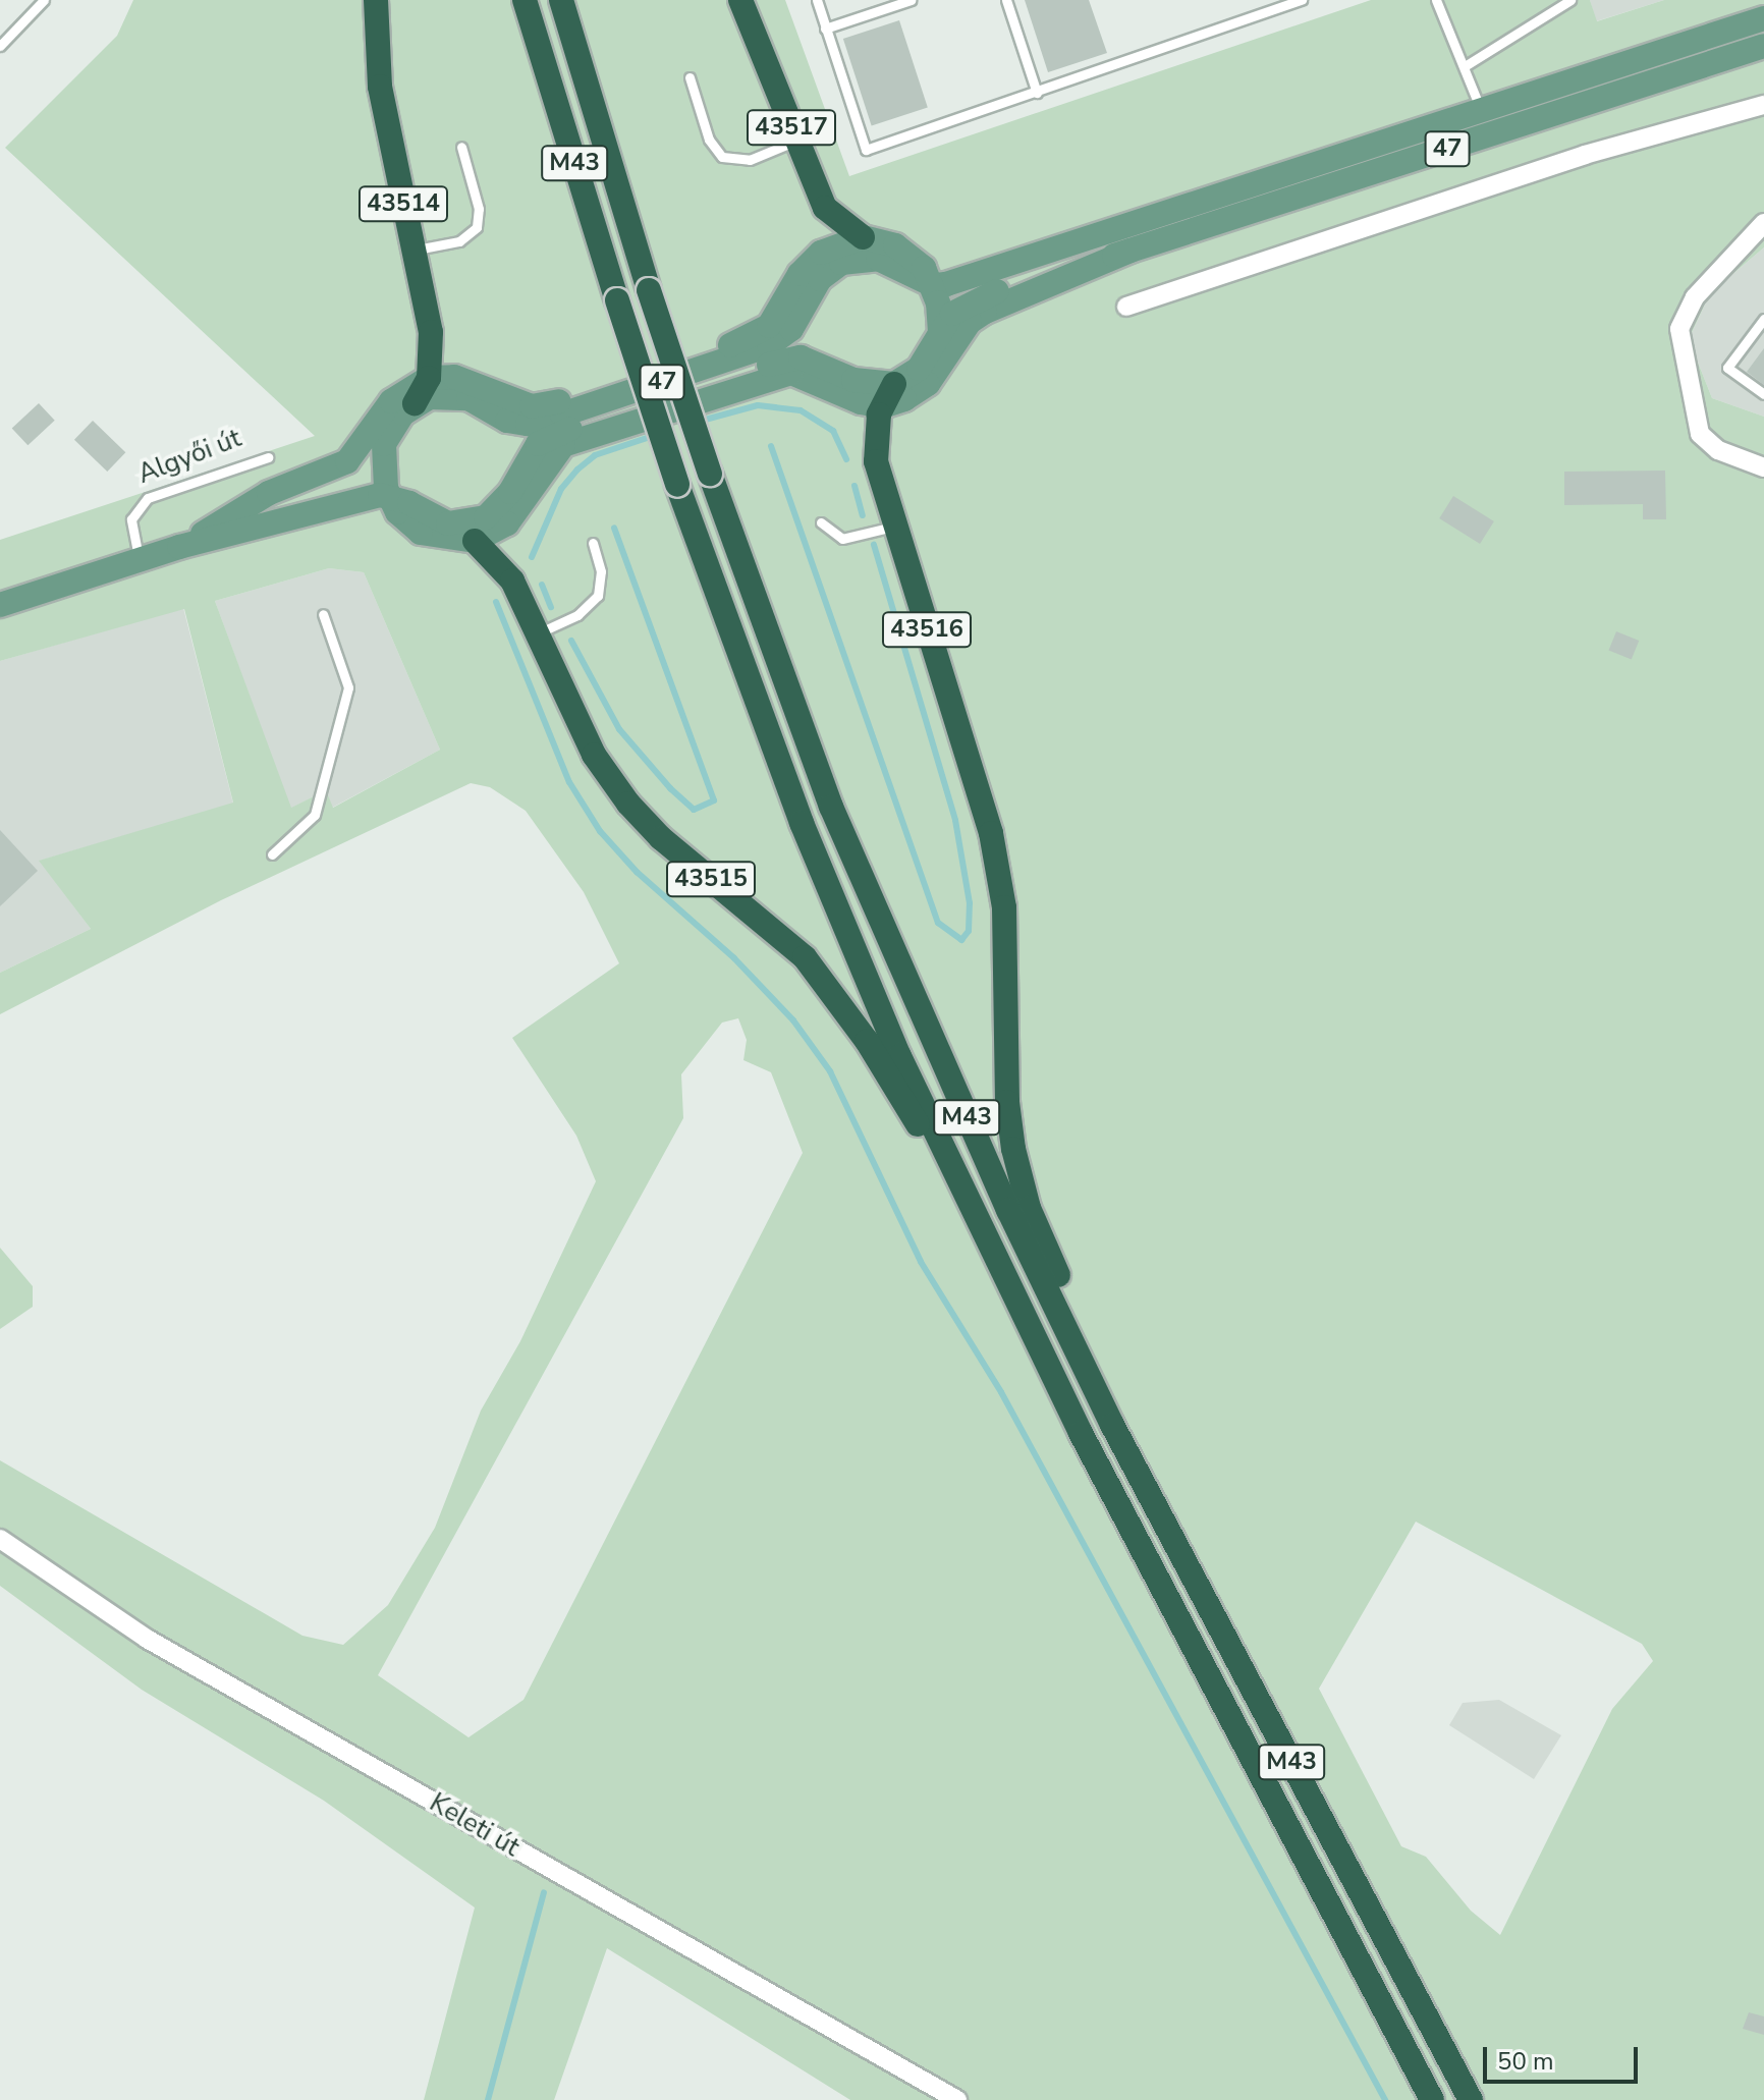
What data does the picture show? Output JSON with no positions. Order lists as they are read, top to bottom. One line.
{"streets":{"highway":["43517","M43","43514","43516","43515"],"main road":["47"],"street":["Keleti út"],"lane":["Algyői út"]},"crossings":[["43517","47"],["47","43514"],["47","43516"],["47","43515"],["M43","43516"],["M43","43515"]],"scale_bar":"50 m"}
